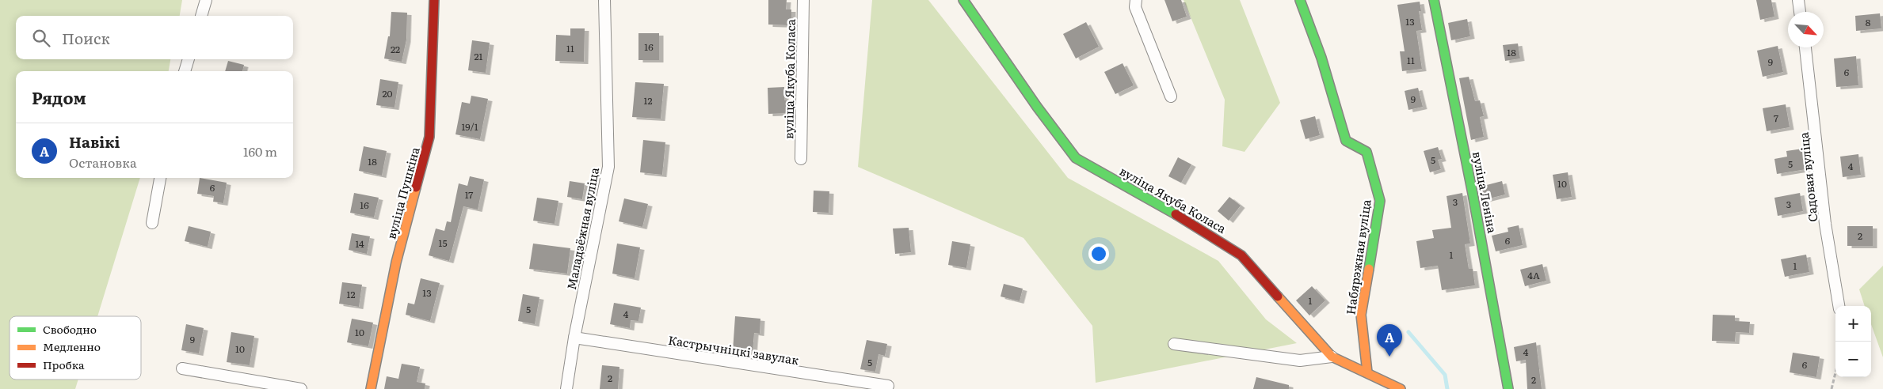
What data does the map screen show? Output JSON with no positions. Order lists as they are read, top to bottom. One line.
{"streets":{"street":["вуліца Якуба Коласа","Садовая вуліца","вуліца Леніна","вуліца Пушкіна","Маладзёжная вуліца","Набярэжная вуліца","Кастрычніцкі завулак"]},"crossings":[["вуліца Якуба Коласа","Набярэжная вуліца"],["Маладзёжная вуліца","Кастрычніцкі завулак"]],"house_numbers":["13","8","16","11","22","18","21","11","9","6","20","9","12","7","19/1","5","18","5","4","10","6","17","3","3","16","2","6","15","14","1","1","4А","13","12","1","5","4","10","9","10","4","5","6","2","2"],"legend":["Свободно","Медленно","Пробка"],"north":"bottom right","page":{"search":"Поиск","heading":"Рядом","list":[{"mark":"A","name":"Навікі","note":"Остановка","value":"160 m"}],"map_buttons":["+","−"],"pins":"A"}}
